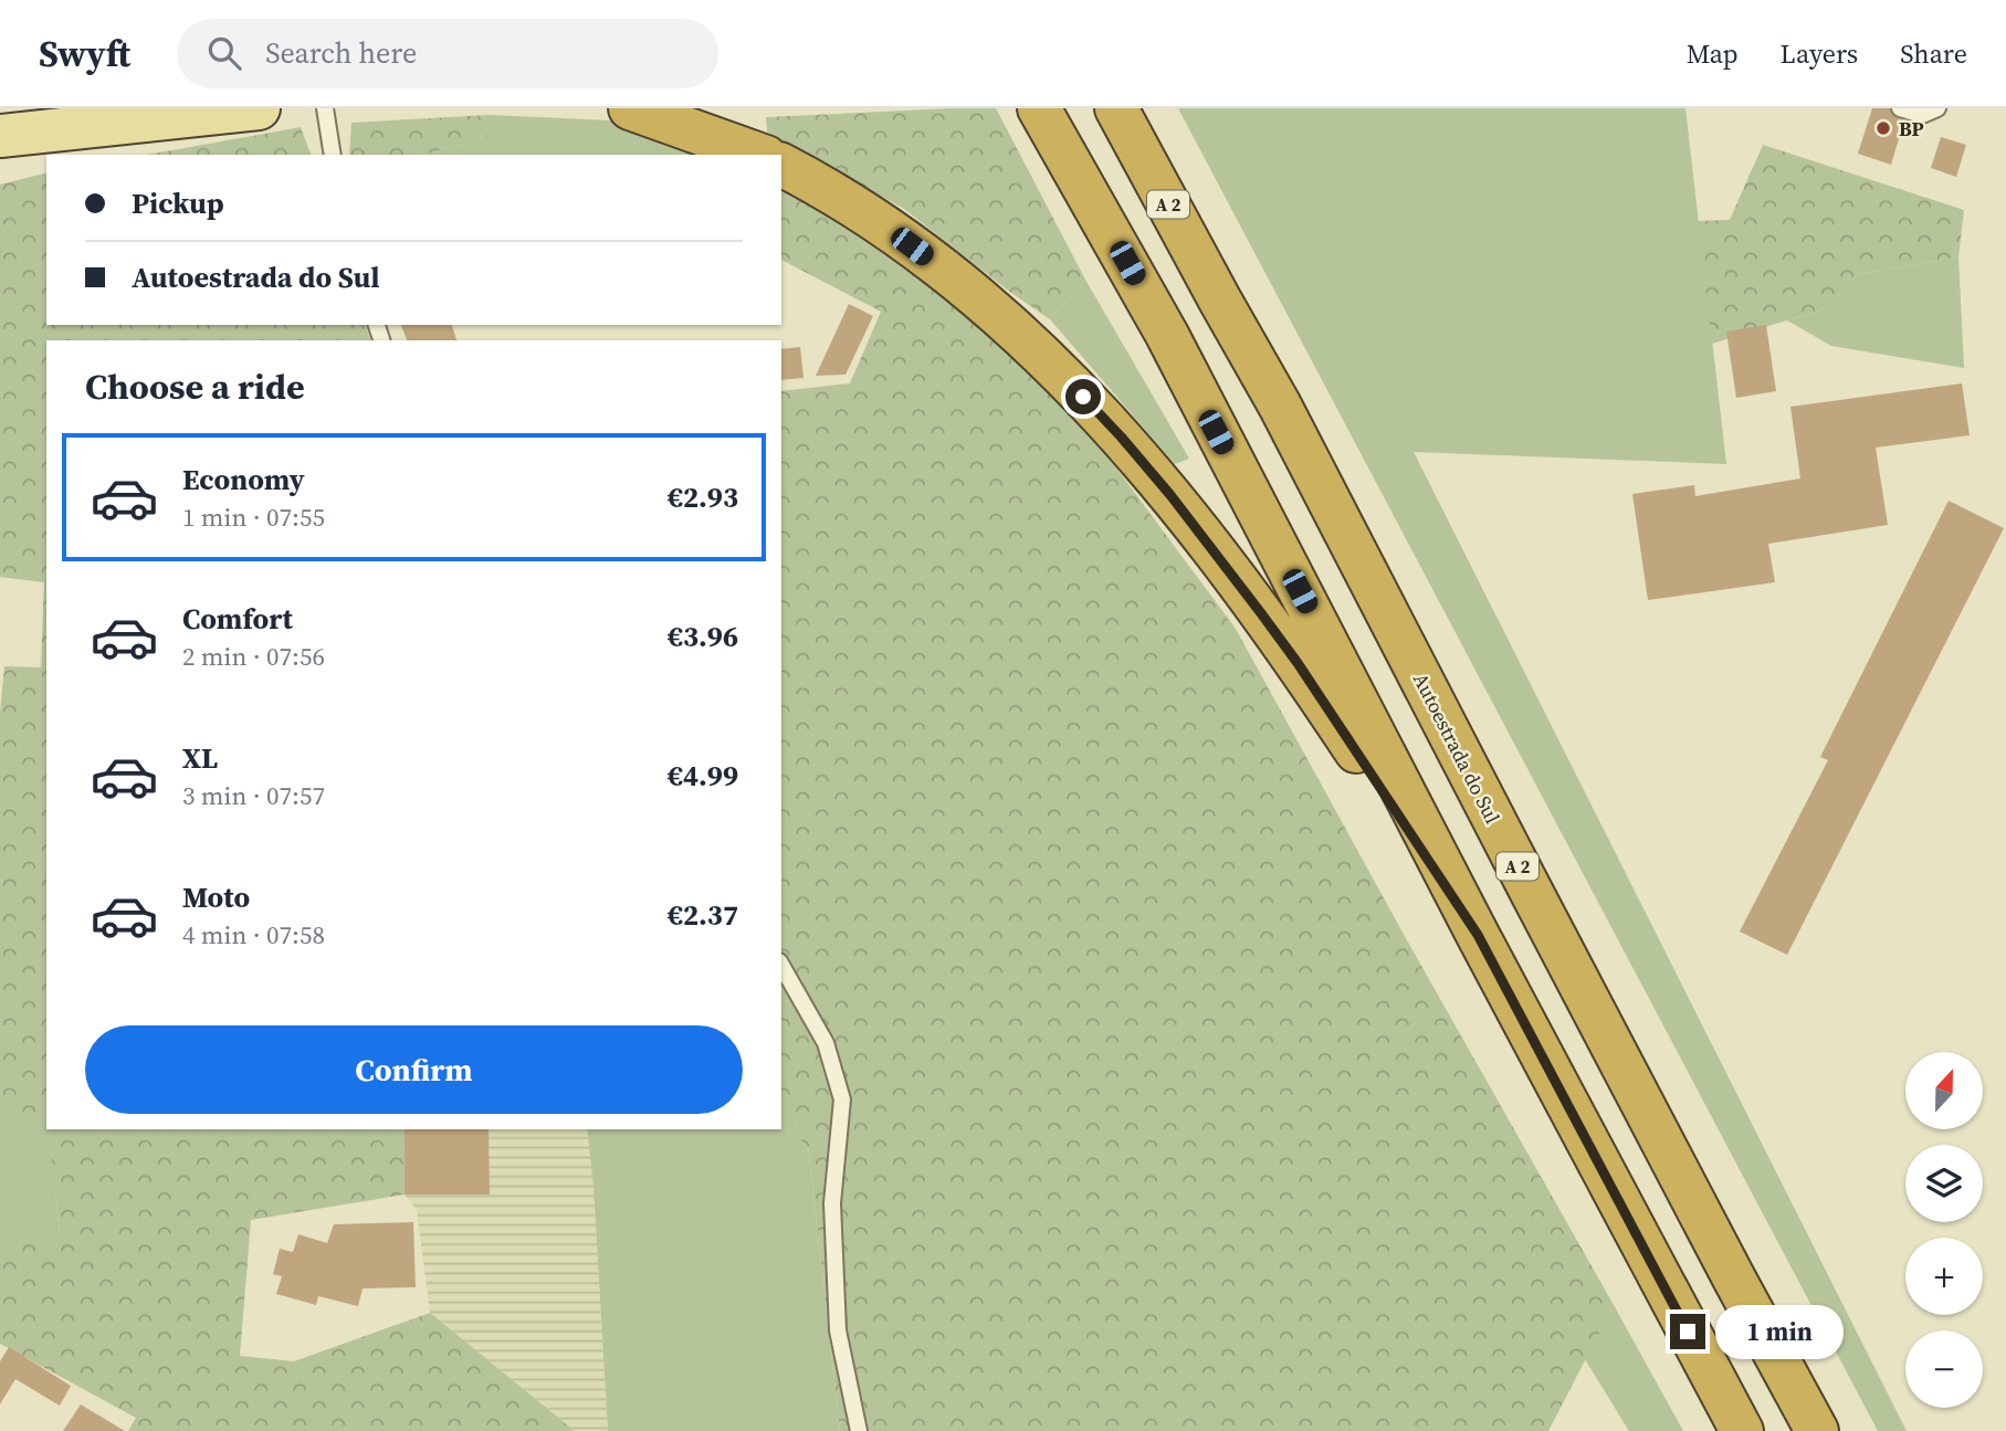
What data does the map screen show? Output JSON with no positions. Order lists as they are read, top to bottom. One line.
{"streets":{"highway":["A 2","Autoestrada do Sul"]},"places":["BP"],"north":"top","page":{"header":"Swyft","search":"Search here","nav":["Map","Layers","Share"],"banner":["Pickup","Autoestrada do Sul"],"heading":"Choose a ride","list":[{"name":"Economy","note":"1 min · 07:55","value":"€2.93"},{"name":"Comfort","note":"2 min · 07:56","value":"€3.96"},{"name":"XL","note":"3 min · 07:57","value":"€4.99"},{"name":"Moto","note":"4 min · 07:58","value":"€2.37"}],"buttons":"Confirm","map_buttons":["+","−"],"bubble":"1 min"}}
